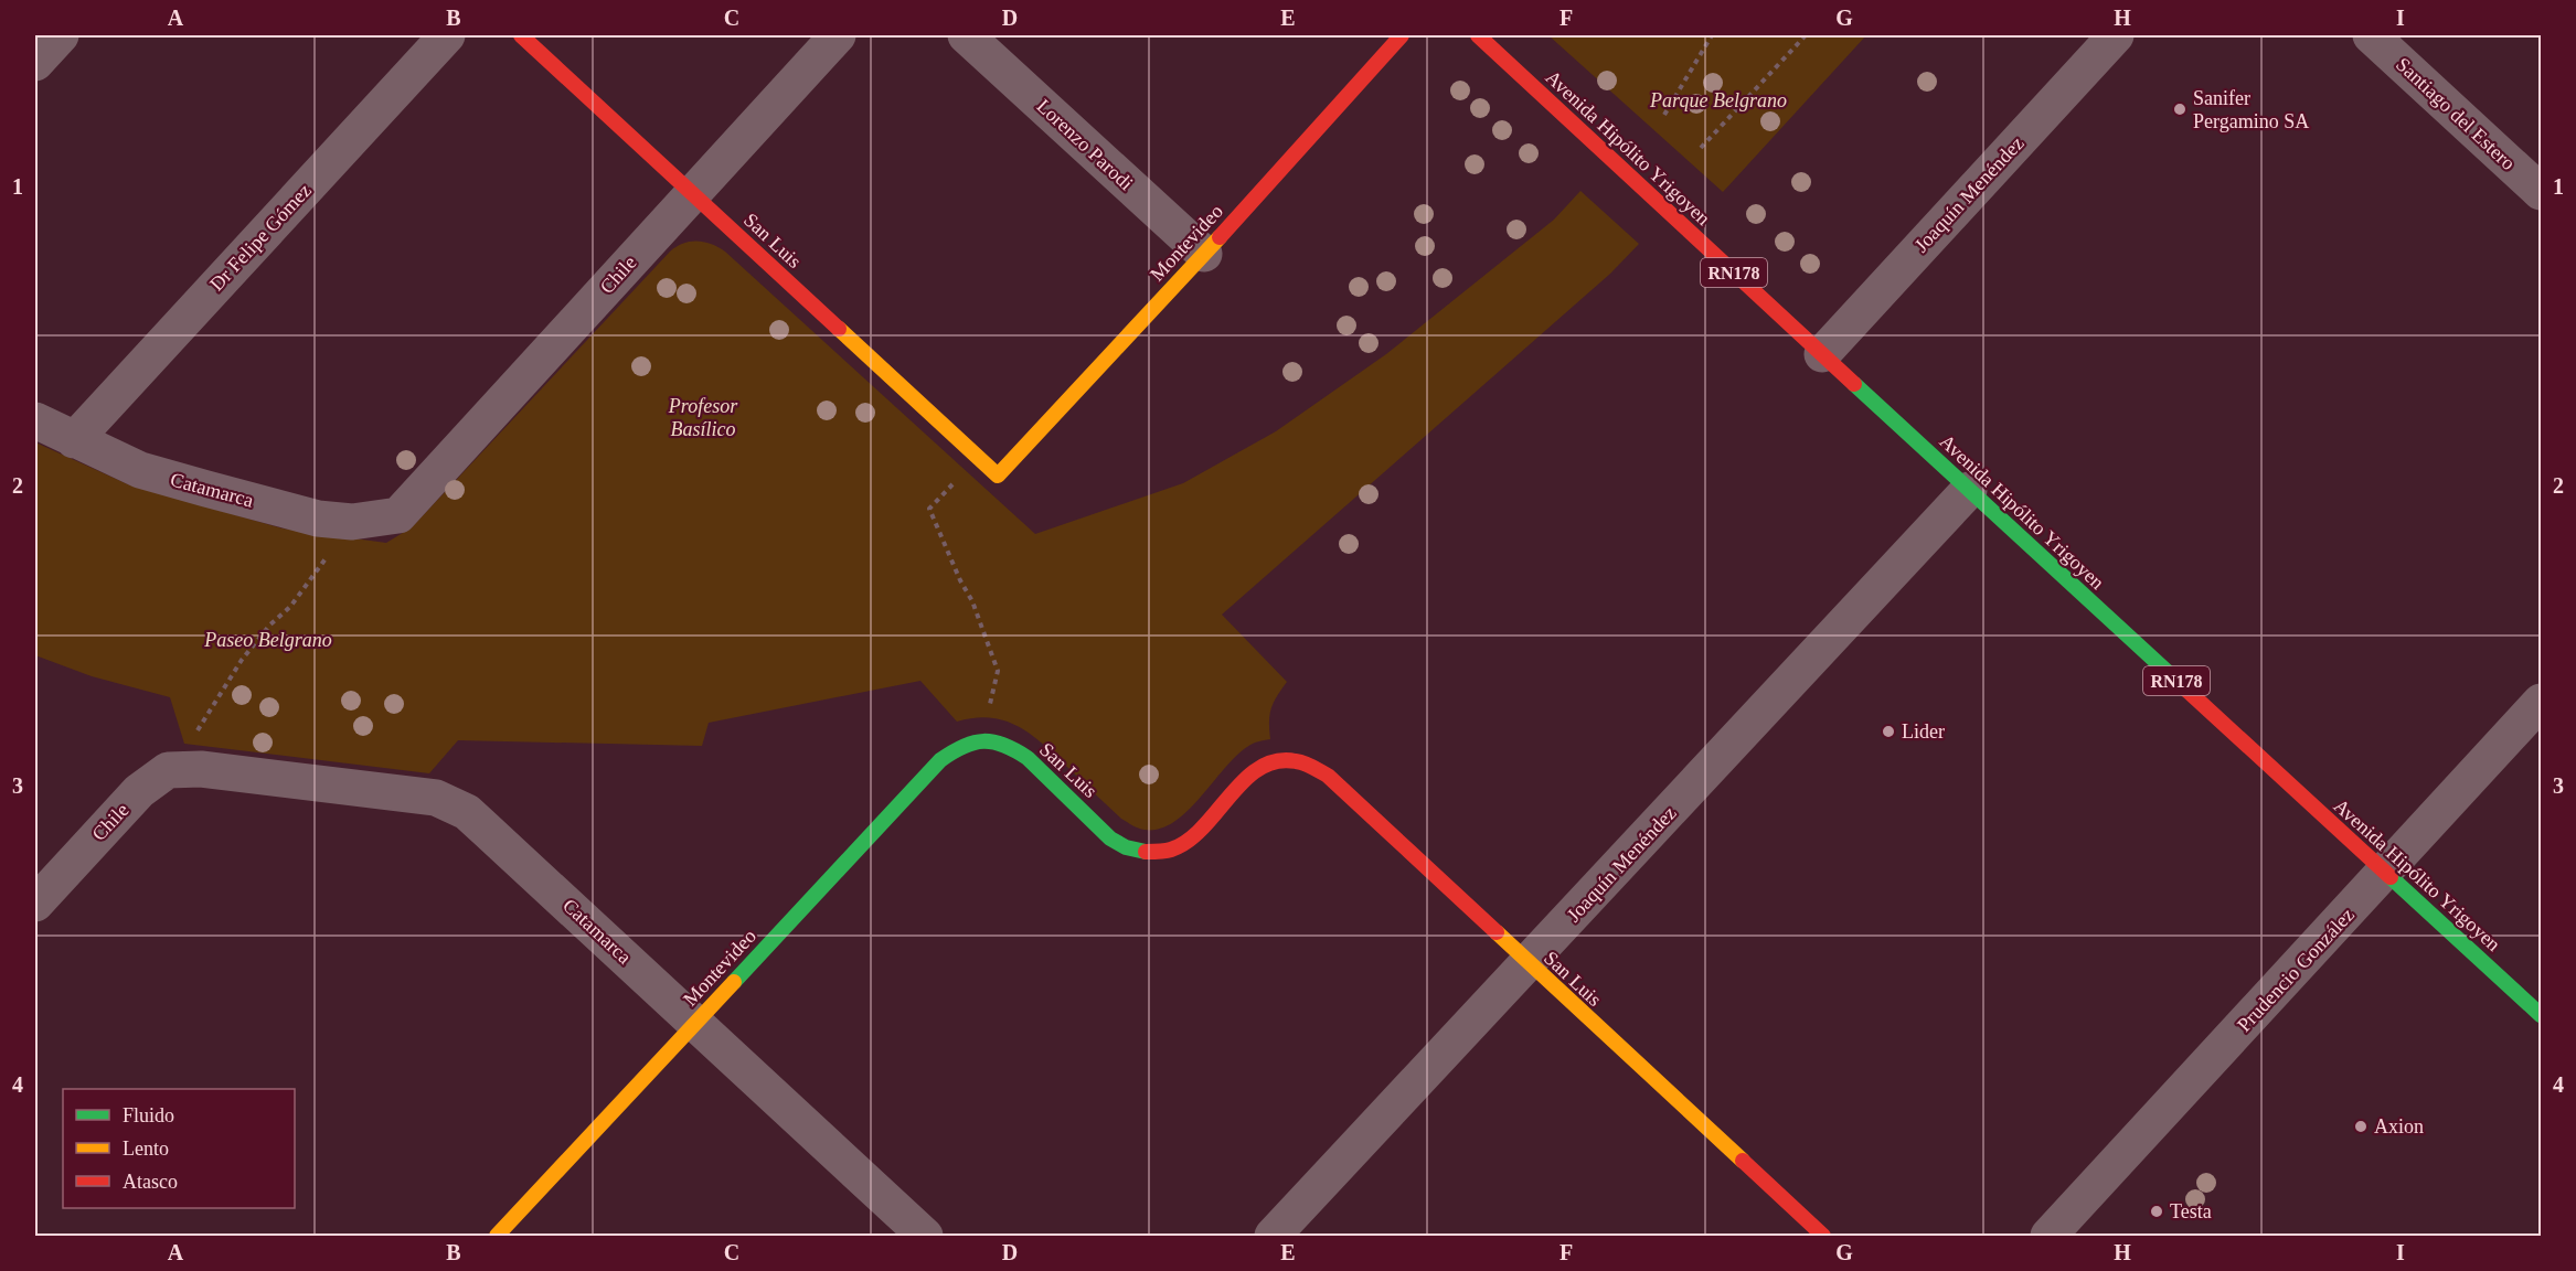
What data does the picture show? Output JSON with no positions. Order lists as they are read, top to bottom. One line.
{"streets":{"street":["Santiago del Estero","Lorenzo Parodi","Avenida Hipólito Yrigoyen","Joaquín Menéndez","Dr Felipe Gómez","San Luis","Montevideo","RN178","Chile","Catamarca","Prudencio González"]},"crossings":[["Lorenzo Parodi","Montevideo"],["Avenida Hipólito Yrigoyen","Joaquín Menéndez"],["Avenida Hipólito Yrigoyen","Prudencio González"],["Joaquín Menéndez","San Luis"],["Dr Felipe Gómez","Catamarca"],["San Luis","Montevideo"],["San Luis","Chile"],["Montevideo","Catamarca"],["Chile","Catamarca"]],"parks":["Parque Belgrano","Profesor Basílico","Paseo Belgrano"],"places":["Sanifer Pergamino SA","Lider","Axion","Testa"],"legend":["Fluido","Lento","Atasco"],"grid":{"columns":["A","B","C","D","E","F","G","H","I"],"rows":["1","2","3","4"]}}
